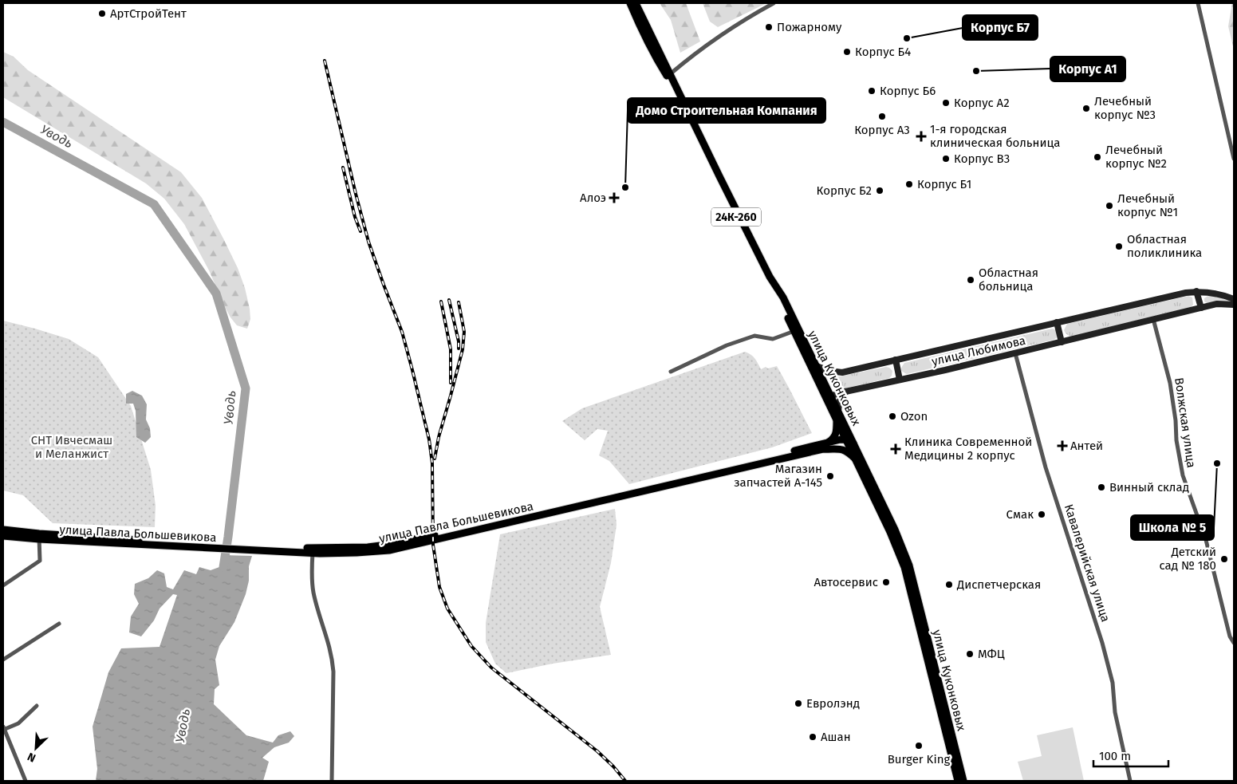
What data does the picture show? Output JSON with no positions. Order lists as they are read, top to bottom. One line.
{"streets":{"main road":["24К-260","улица Любимова","улица Куконковых","улица Павла Большевикова"],"street":["Волжская улица","Кавалерийская улица"]},"crossings":[["улица Любимова","улица Куконковых"],["улица Любимова","Волжская улица"],["улица Любимова","Кавалерийская улица"],["улица Куконковых","улица Павла Большевикова"]],"water":["Уводь"],"parks":["СНТ Ивчесмаш и Меланжист"],"places":{"other":["АртСтройТент","Пожарному","Корпус Б7","Корпус Б4","Корпус А1","Корпус Б6","Корпус А2","Лечебный корпус №3","Корпус А3","Лечебный корпус №2","Корпус В3","Корпус Б1","Домо Строительная Компания","Корпус Б2","Лечебный корпус №1","Областная поликлиника","Областная больница","Ozon","Школа № 5","Магазин запчастей А-145","Винный склад","Смак","Детский сад № 180","Автосервис","Диспетчерская","МФЦ","Евролэнд","Ашан","Burger King"],"health":["1-я городская клиническая больница","Алоэ","Антей","Клиника Современной Медицины 2 корпус"]},"scale_bar":"100 m","north":"bottom left"}
